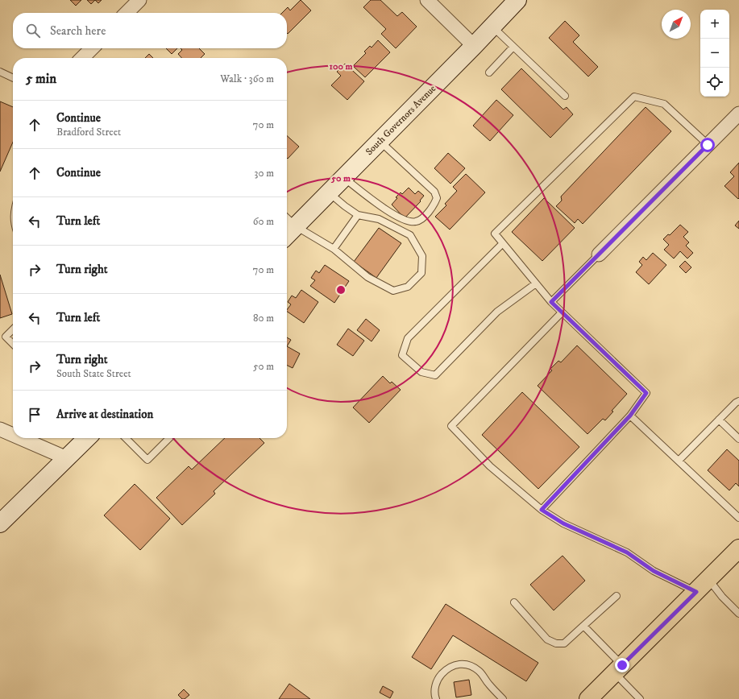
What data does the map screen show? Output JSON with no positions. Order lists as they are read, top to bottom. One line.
{"streets":{"main road":["South Governors Avenue"]},"north":"top right","page":{"map_buttons":["+","−"],"search":"Search here","heading":["5 min","Walk · 360 m"],"list":[["Continue","Bradford Street","70 m"],["Continue","30 m"],["Turn left","60 m"],["Turn right","70 m"],["Turn left","80 m"],["Turn right","South State Street","50 m"],"Arrive at destination"]},"rings":["100 m","50 m"]}
